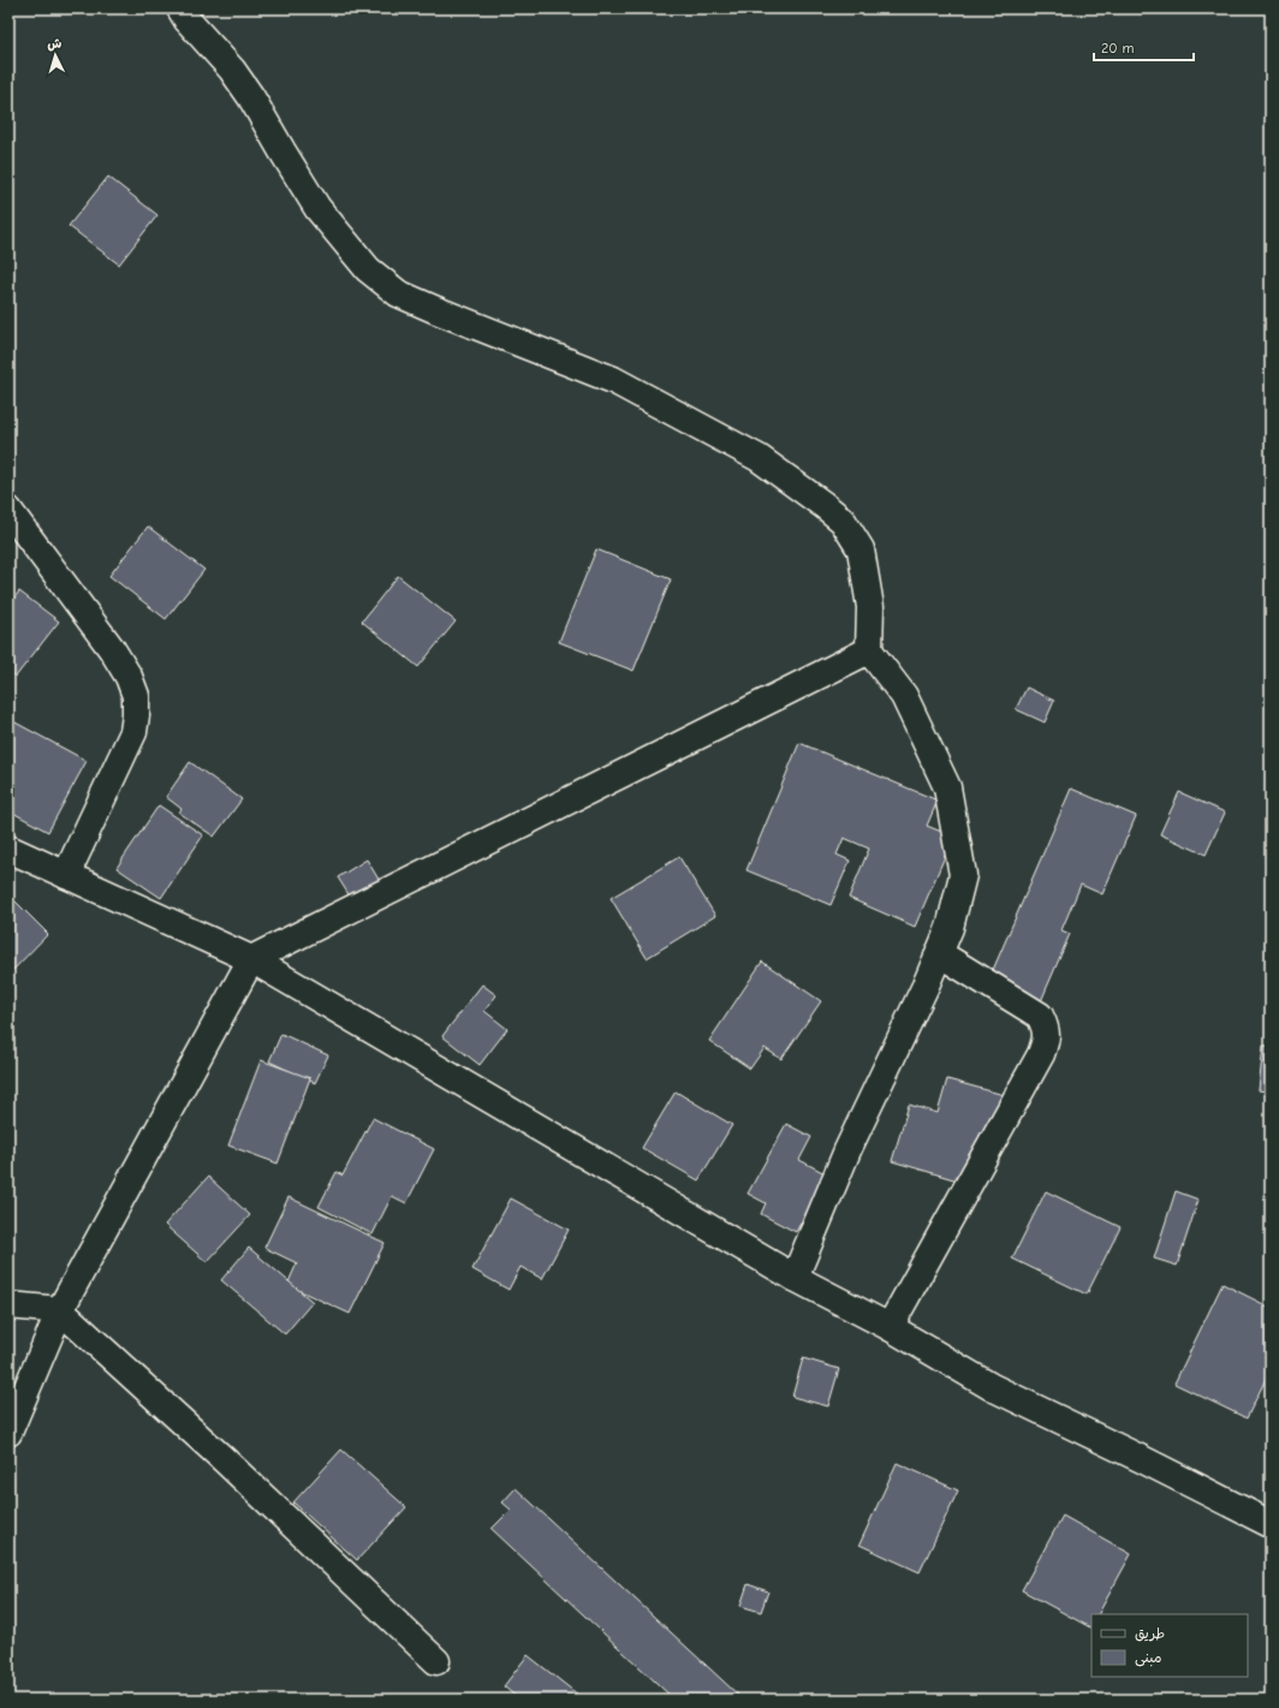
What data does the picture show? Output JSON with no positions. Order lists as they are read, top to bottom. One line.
{"legend":["طريق","مبنى"],"scale_bar":"20 m","north":"top"}
